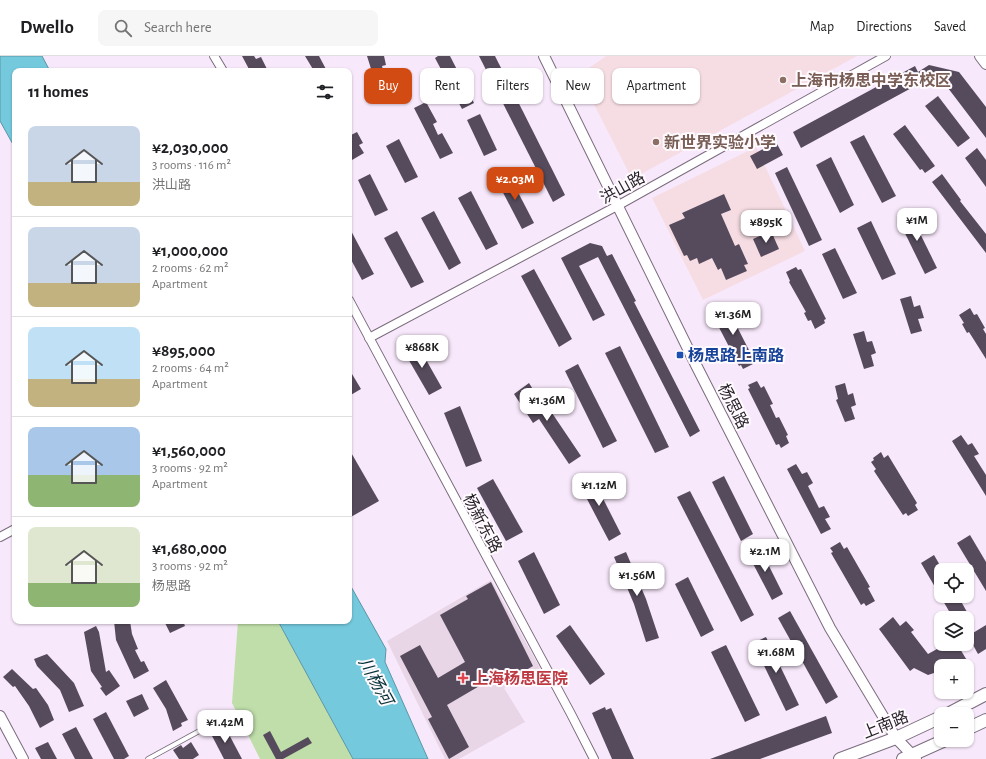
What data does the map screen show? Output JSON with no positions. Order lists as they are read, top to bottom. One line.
{"streets":{"main road":["上南路"],"street":["洪山路","杨思路","杨新东路"]},"crossings":[["洪山路","杨思路"],["洪山路","杨新东路"],["杨思路","上南路"]],"water":["川杨河"],"places":{"other":["上海市杨思中学东校区","新世界实验小学"],"transit":["杨思路上南路"],"health":["上海杨思医院"]},"page":{"header":"Dwello","search":"Search here","nav":["Map","Directions","Saved"],"chip":["Buy","Rent","Filters","New","Apartment"],"heading":"11 homes","list":[{"name":"¥2,030,000","note":"3 rooms · 116 m² · 洪山路"},{"name":"¥1,000,000","note":"2 rooms · 62 m² · Apartment"},{"name":"¥895,000","note":"2 rooms · 64 m² · Apartment"},{"name":"¥1,560,000","note":"3 rooms · 92 m² · Apartment"},{"name":"¥1,680,000","note":"3 rooms · 92 m² · 杨思路"}],"price":["¥2.03M","¥1M","¥895K","¥1.36M","¥868K","¥1.36M","¥1.12M","¥2.1M","¥1.56M","¥1.68M","¥1.42M"],"map_buttons":["+","−"]}}
